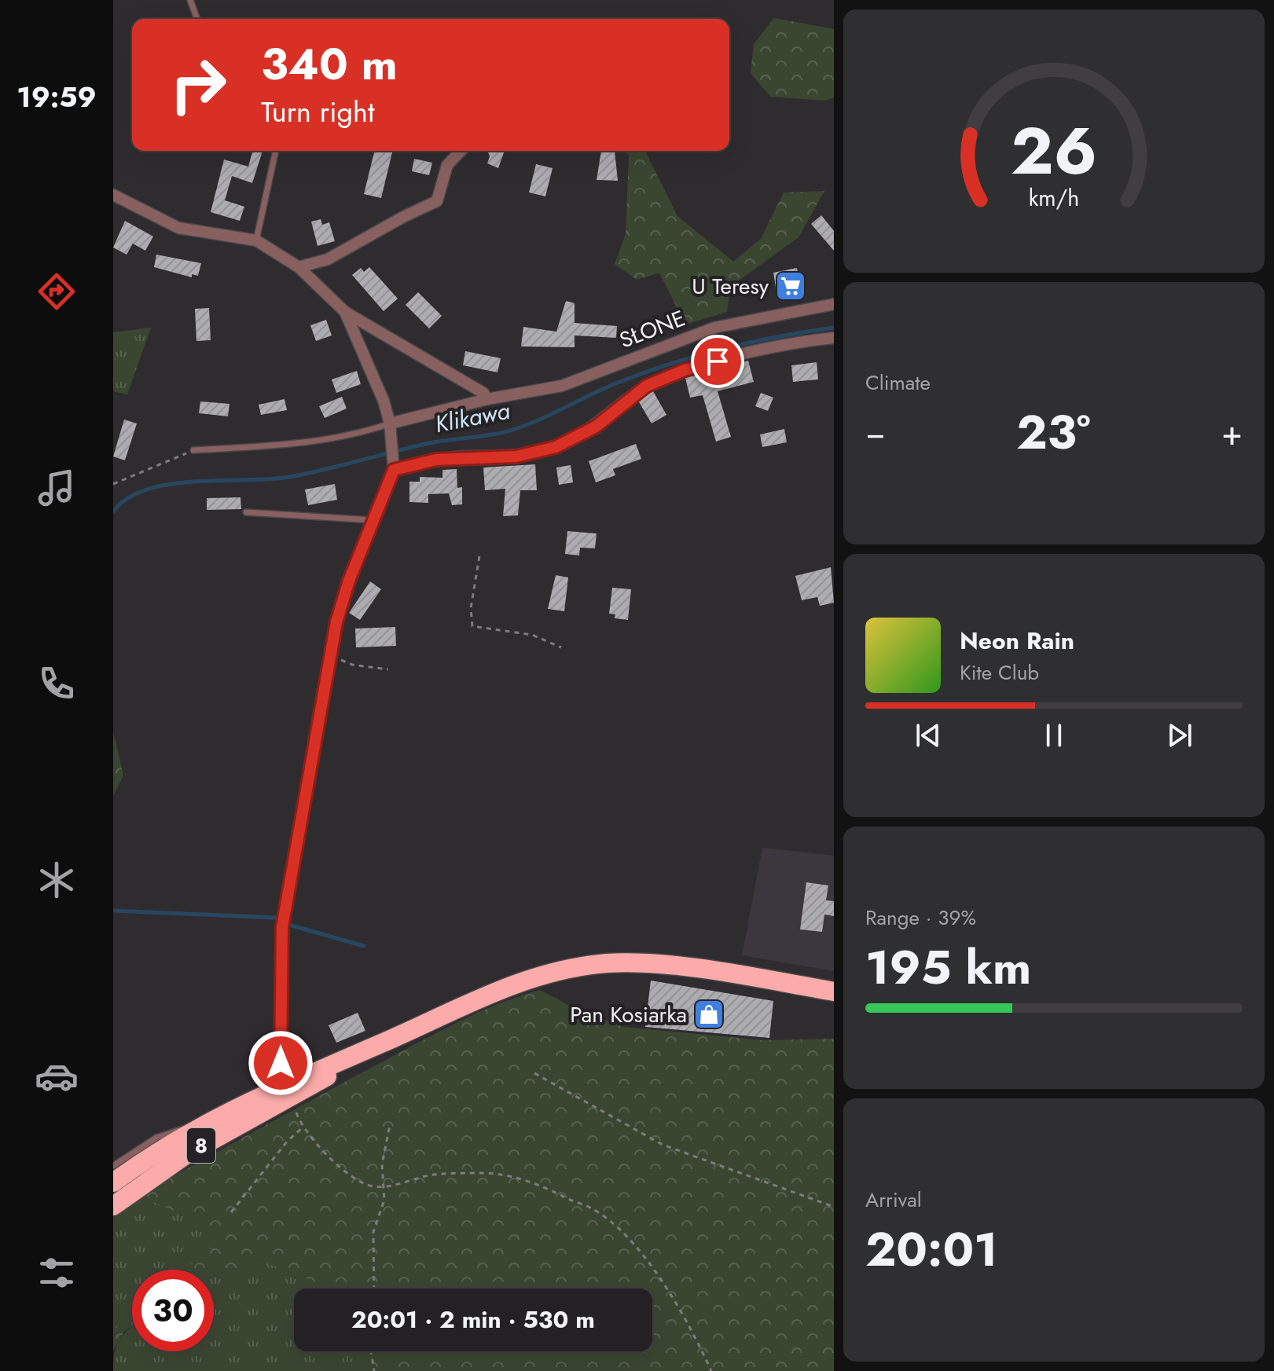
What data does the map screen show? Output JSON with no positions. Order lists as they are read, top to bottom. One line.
{"streets":{"highway":["8"],"street":["SŁONE"]},"water":["Klikawa"],"places":{"supermarket":["U Teresy"],"shop":["Pan Kosiarka"]},"page":{"tabs":"19:59","turn":["340 m","Turn right"],"tile":["Climate",["Range · 39%","195 km"],["Arrival","20:01"]],"heat":["−","23°","+"],"song":["Neon Rain","Kite Club"],"limit":"30","trip":"20:01 · 2 min · 530 m","gauge":["26","km/h"]}}
